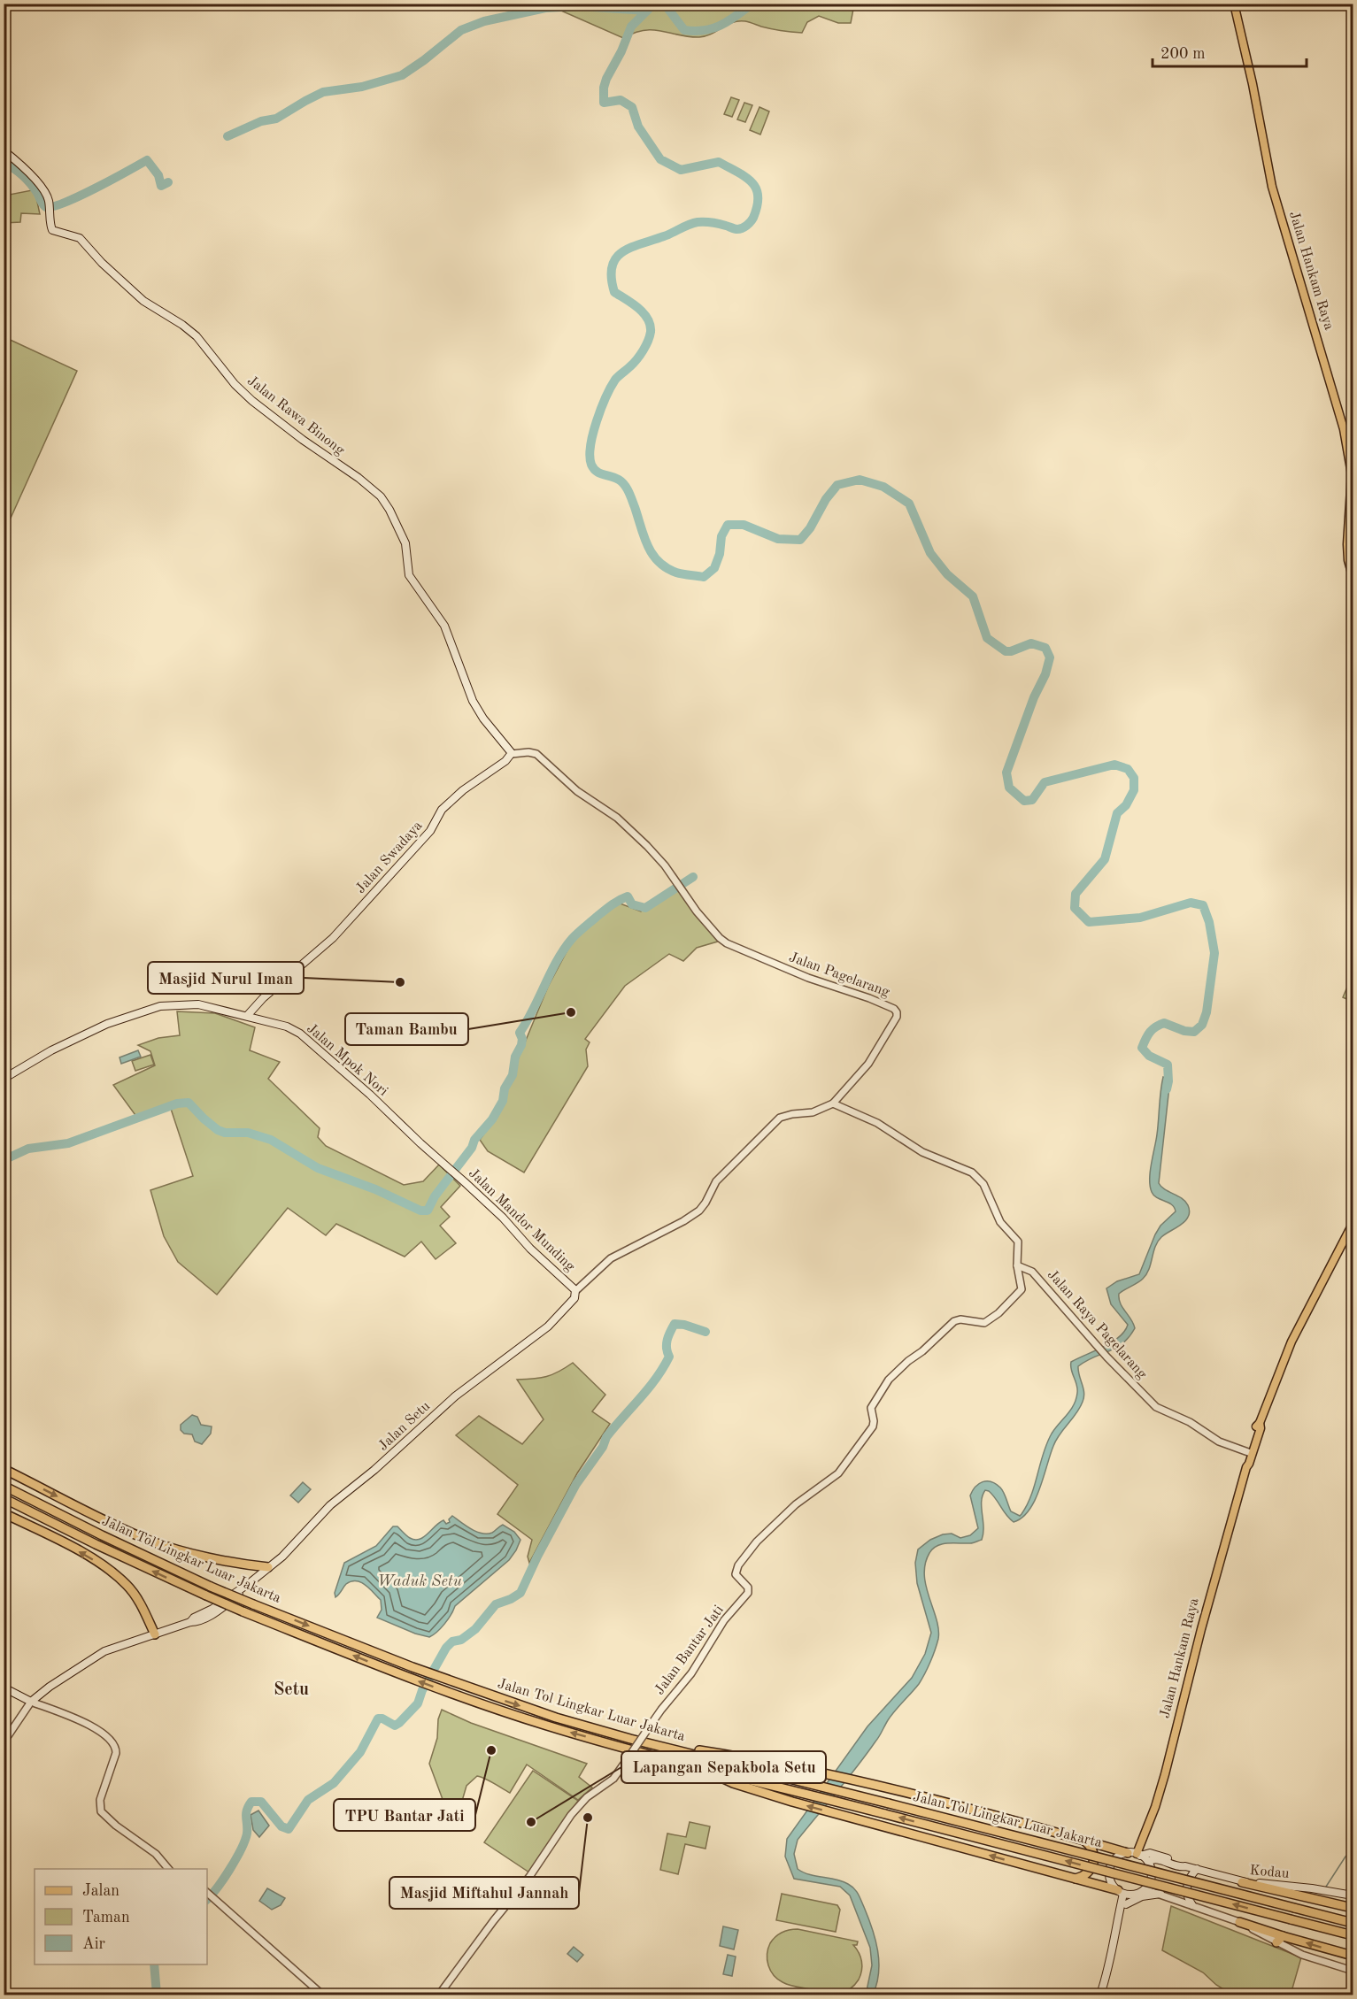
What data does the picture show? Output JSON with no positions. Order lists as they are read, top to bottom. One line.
{"streets":{"highway":["Jalan Tol Lingkar Luar Jakarta"],"main road":["Jalan Hankam Raya","Jalan Rawa Binong","Jalan Swadaya","Jalan Mpok Nori","Jalan Mandor Munding","Jalan Setu","Kodau"],"street":["Jalan Pagelarang","Jalan Raya Pagelarang","Jalan Bantar Jati"]},"crossings":[["Jalan Hankam Raya","Jalan Raya Pagelarang"],["Jalan Hankam Raya","Kodau"],["Jalan Rawa Binong","Jalan Swadaya"],["Jalan Rawa Binong","Jalan Pagelarang"],["Jalan Swadaya","Jalan Pagelarang"],["Jalan Swadaya","Jalan Mpok Nori"],["Jalan Pagelarang","Jalan Mandor Munding"],["Jalan Pagelarang","Jalan Setu"],["Jalan Mpok Nori","Jalan Mandor Munding"],["Jalan Mandor Munding","Jalan Setu"],["Jalan Raya Pagelarang","Jalan Bantar Jati"]],"districts":["Setu"],"water":["Waduk Setu"],"places":["Masjid Nurul Iman","Taman Bambu","TPU Bantar Jati","Masjid Miftahul Jannah","Lapangan Sepakbola Setu"],"legend":["Jalan","Taman","Air"],"scale_bar":"200 m"}
